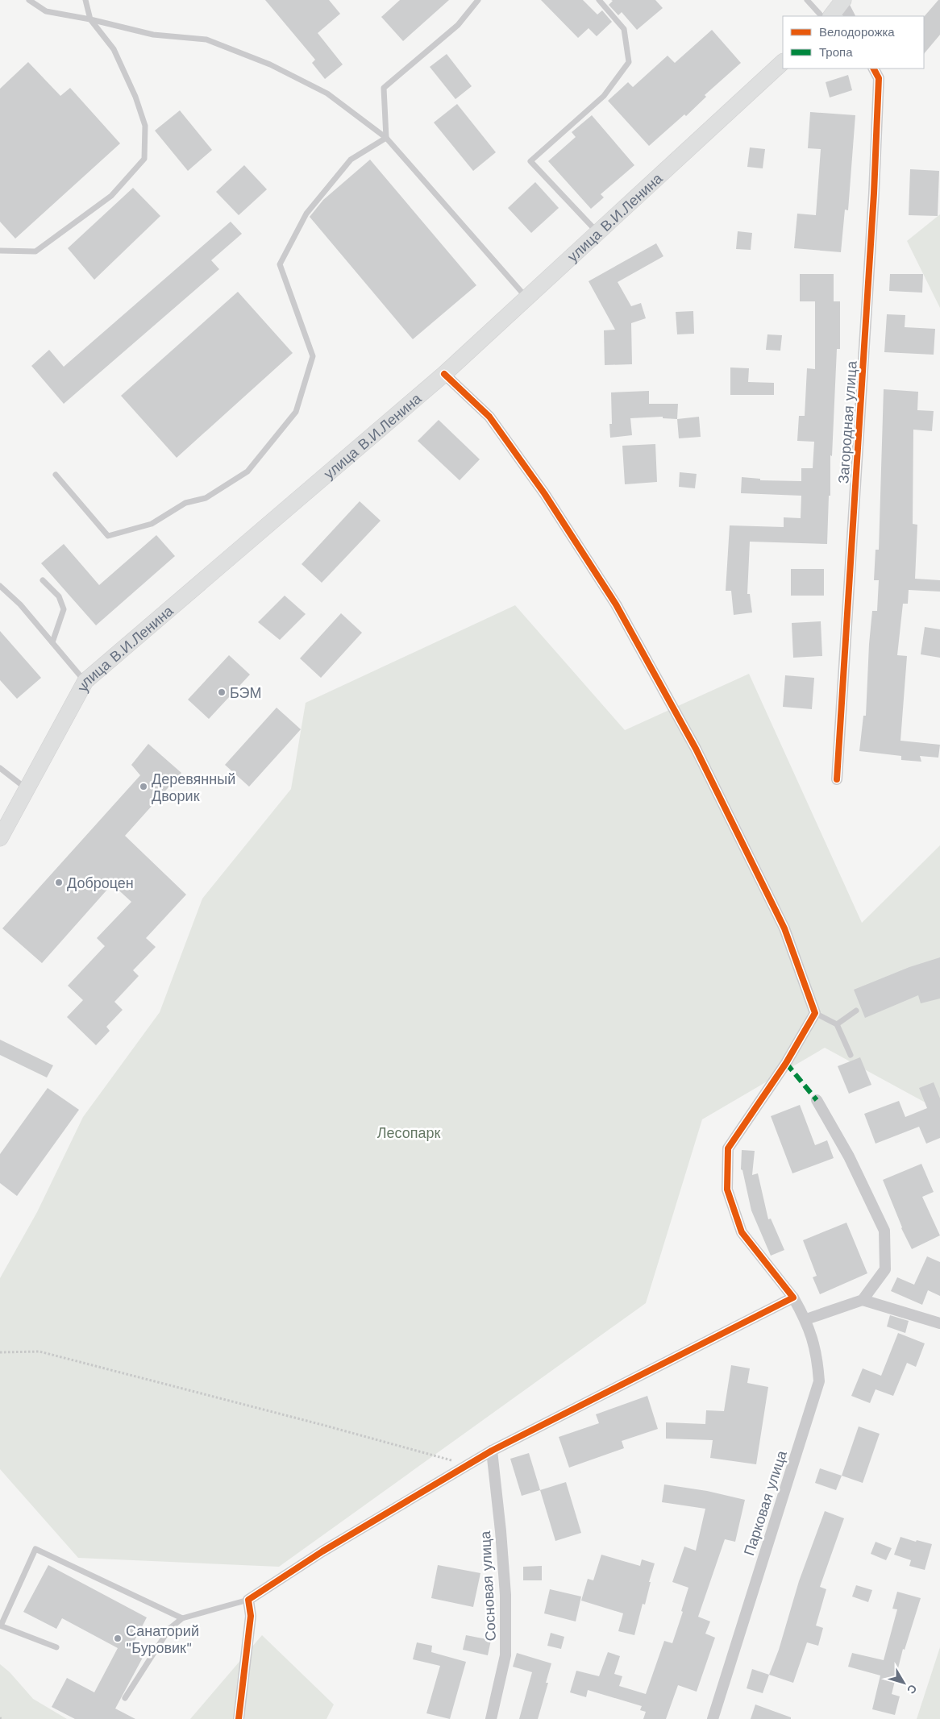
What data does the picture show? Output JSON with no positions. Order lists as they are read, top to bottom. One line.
{"streets":{"main road":["улица В.И.Ленина"],"street":["Загородная улица","Парковая улица","Сосновая улица"]},"parks":["Лесопарк"],"places":["БЭМ","Деревянный Дворик","Доброцен","Санаторий \"Буровик\""],"legend":["Велодорожка","Тропа"],"north":"bottom right"}
